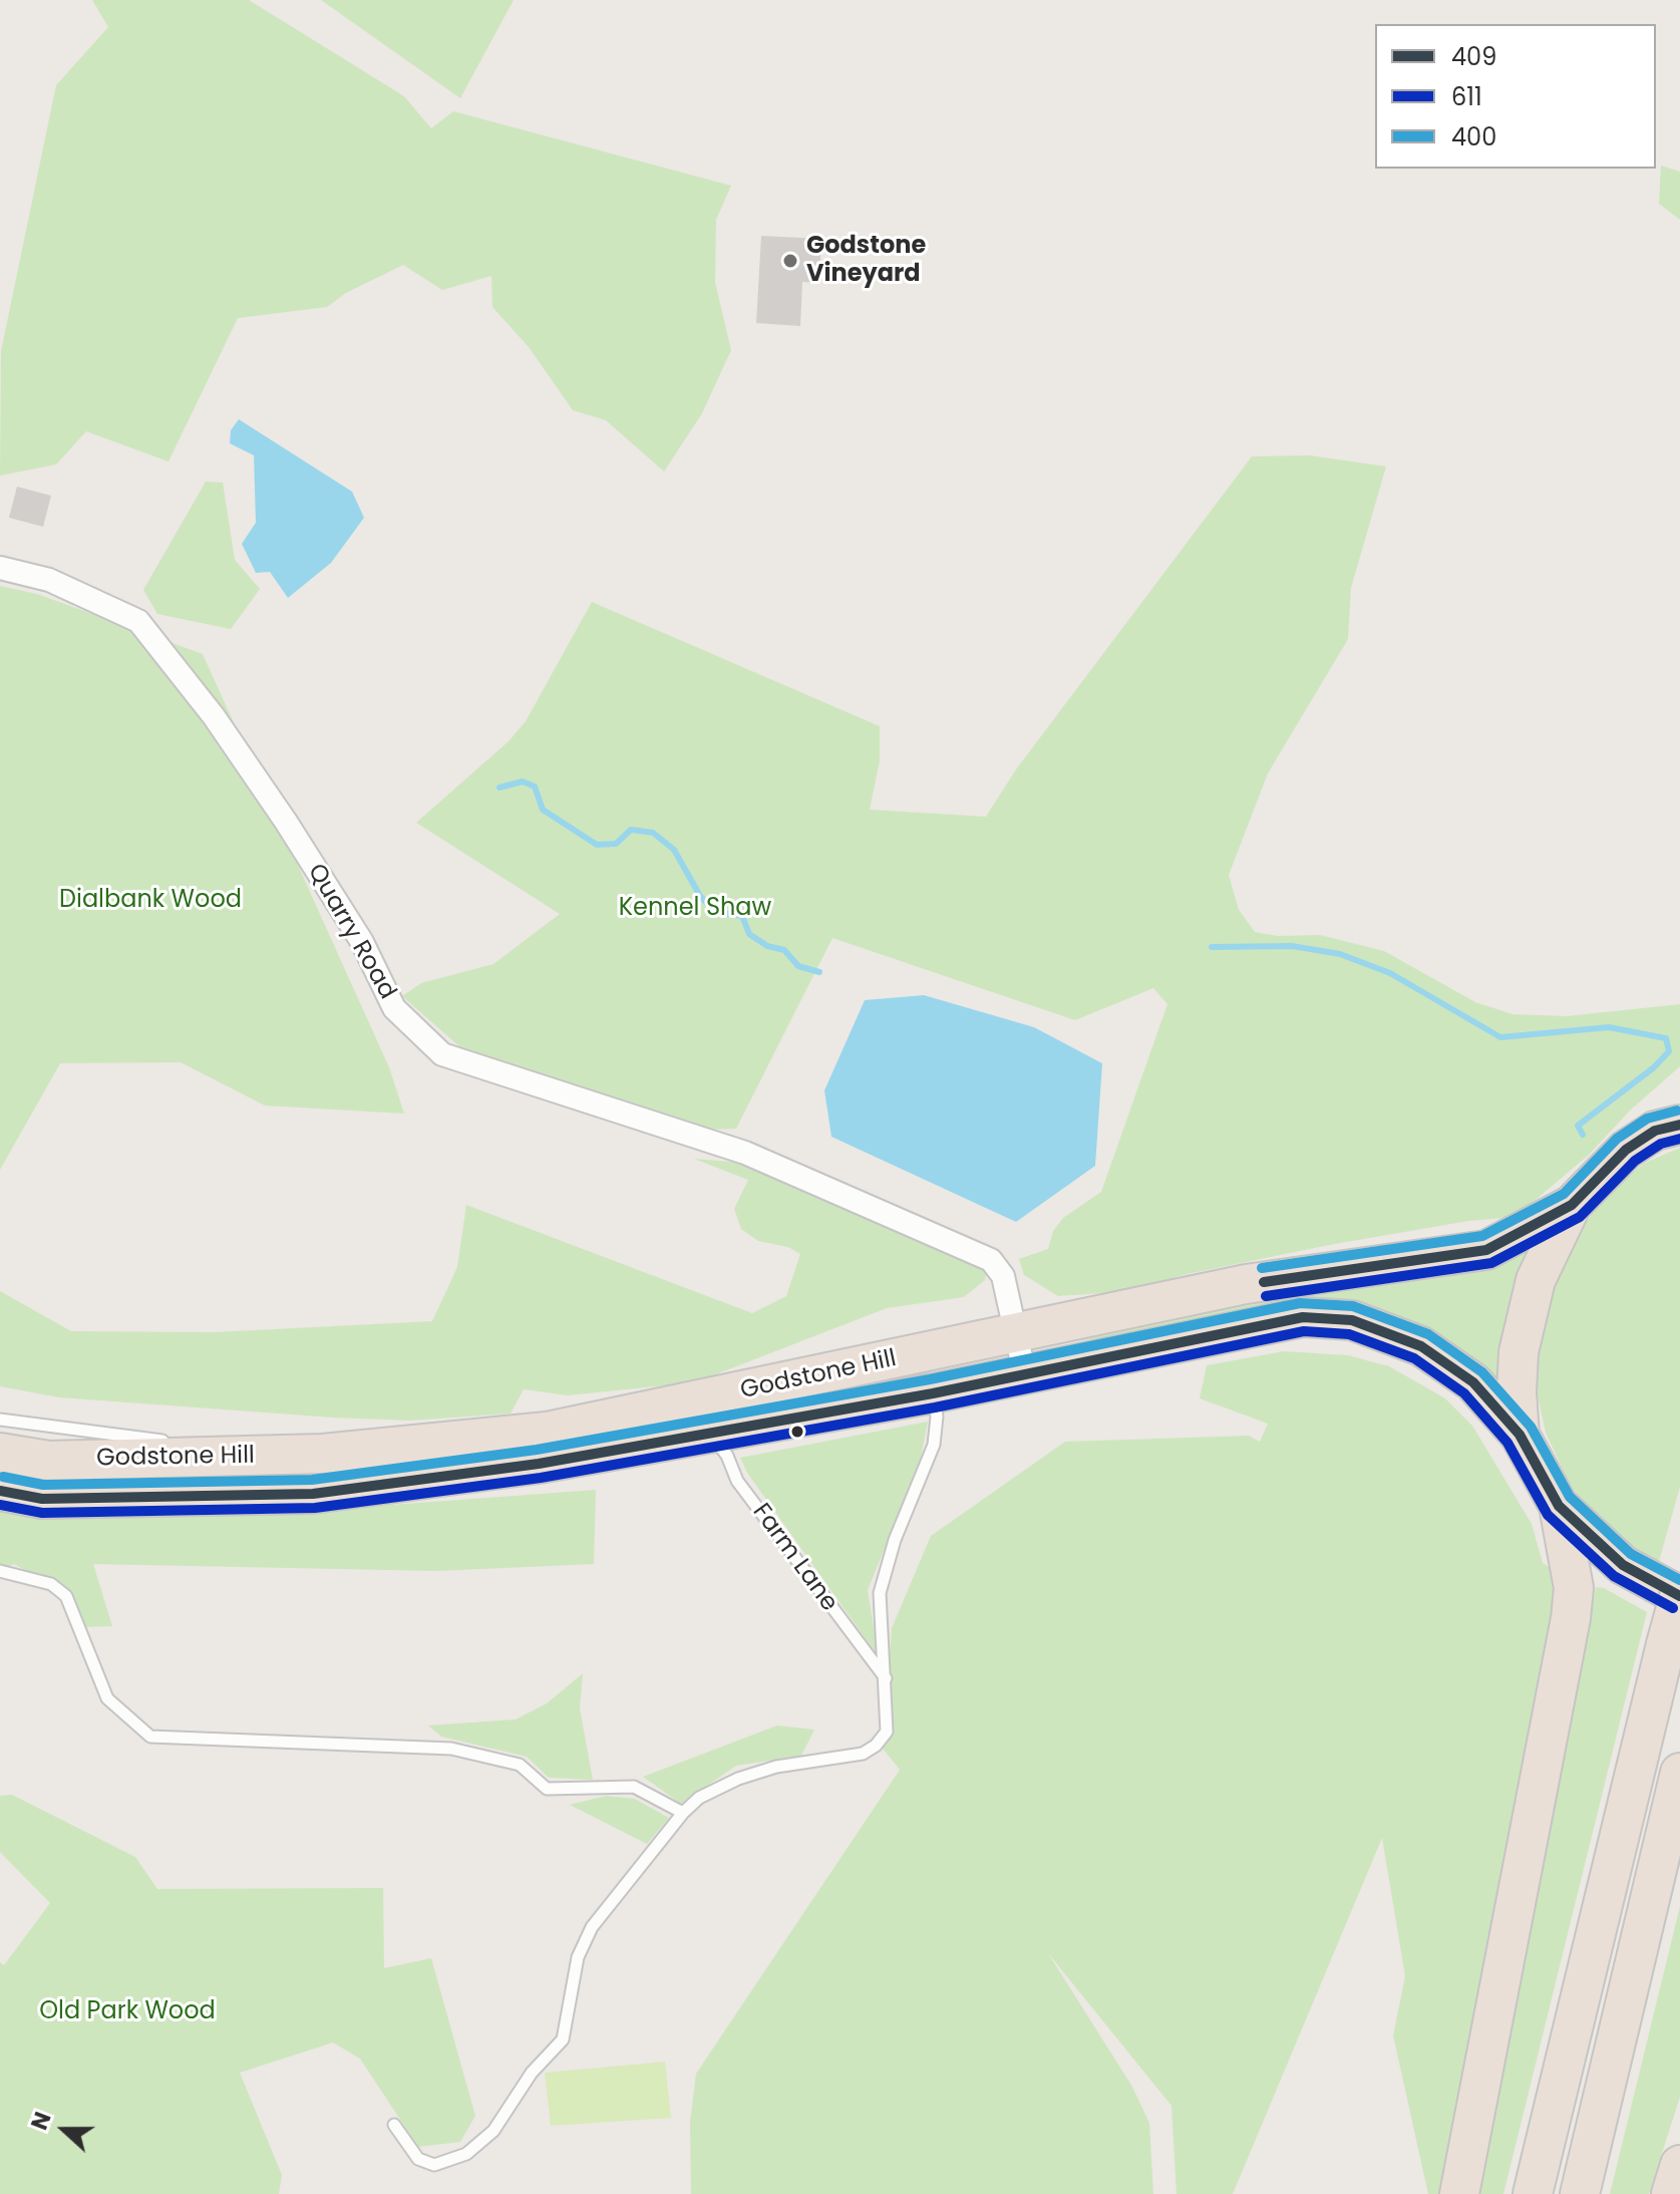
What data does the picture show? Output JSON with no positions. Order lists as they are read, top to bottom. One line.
{"streets":{"highway":["Godstone Hill"],"street":["Quarry Road"],"lane":["Farm Lane"]},"crossings":[["Quarry Road","Godstone Hill"],["Godstone Hill","Farm Lane"]],"parks":["Dialbank Wood","Kennel Shaw","Old Park Wood"],"places":["Godstone Vineyard"],"lines":["transit line 400","transit line 409","transit line 611"],"legend":["409","611","400"],"north":"left"}
